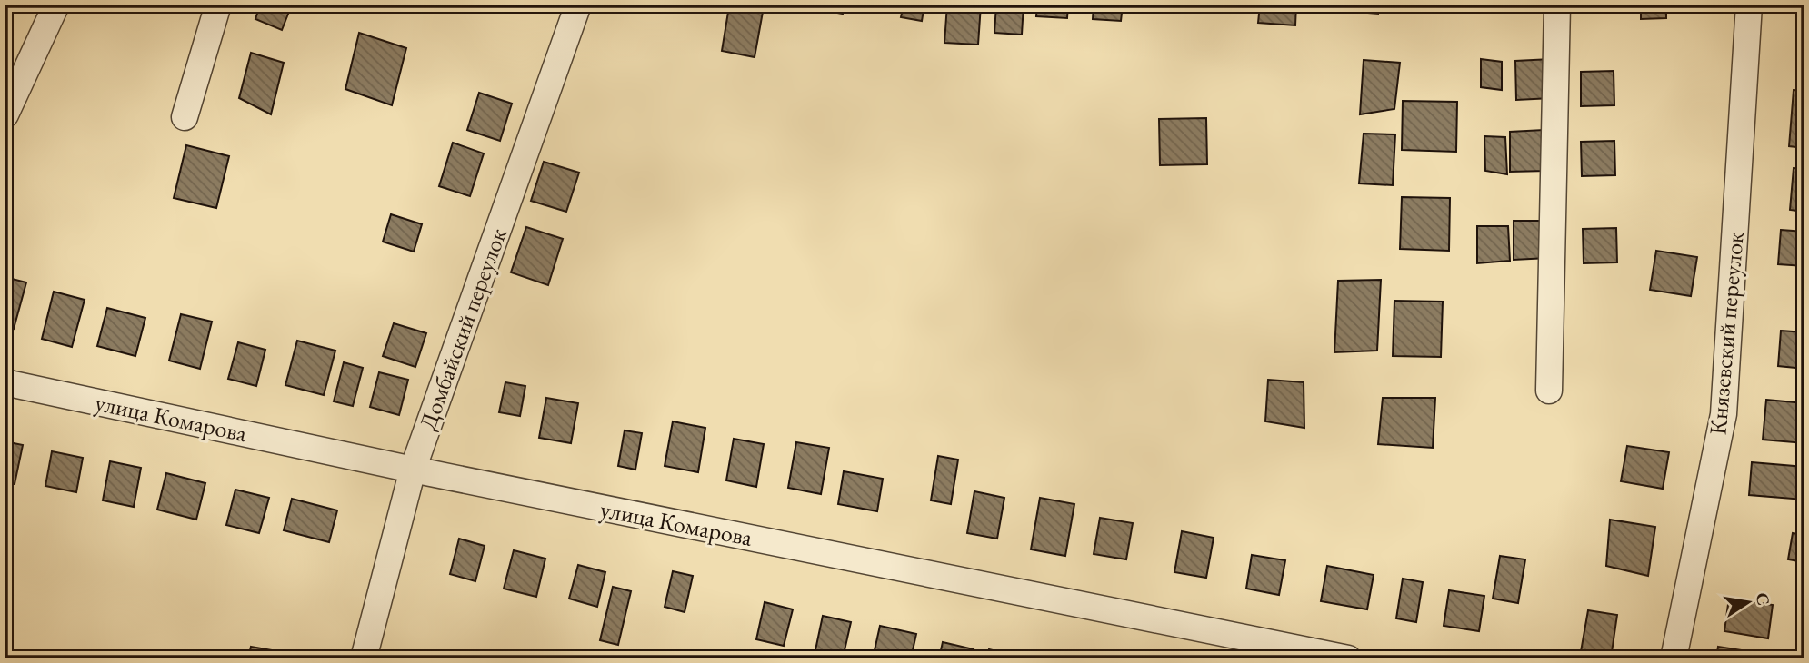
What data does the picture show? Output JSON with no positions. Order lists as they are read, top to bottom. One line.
{"streets":{"street":["Домбайский переулок","Князевский переулок","улица Комарова"]},"crossings":[["Домбайский переулок","улица Комарова"]],"north":"right"}
